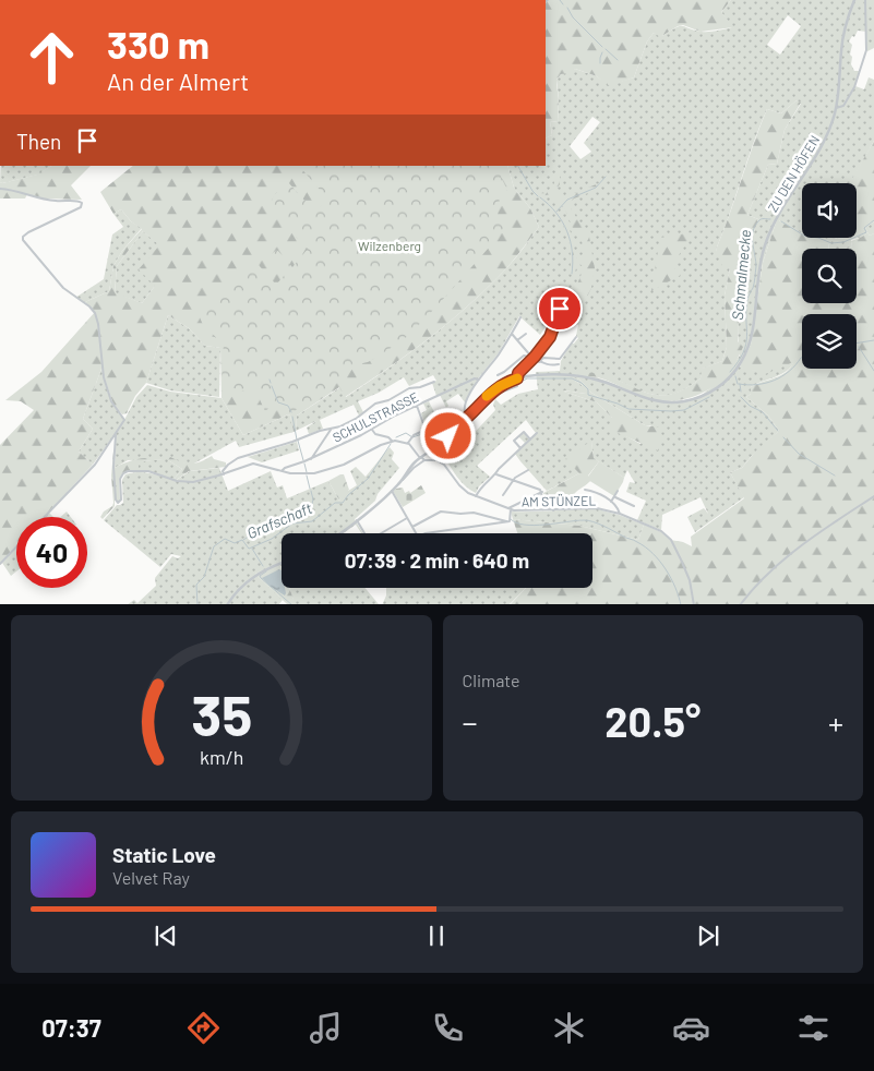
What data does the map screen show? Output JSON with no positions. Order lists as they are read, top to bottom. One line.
{"streets":{"street":["ZU DEN HÖFEN","SCHULSTRASSE","AM STÜNZEL"]},"crossings":[["ZU DEN HÖFEN","AM STÜNZEL"]],"water":["Schmalmecke","Grafschaft"],"parks":["Wilzenberg"],"page":{"turn":["330 m","An der Almert"],"then":"Then","limit":"40","trip":"07:39 · 2 min · 640 m","tile":"Climate","heat":["−","20.5°","+"],"song":["Static Love","Velvet Ray"],"tabs":"07:37","gauge":["35","km/h"]}}
